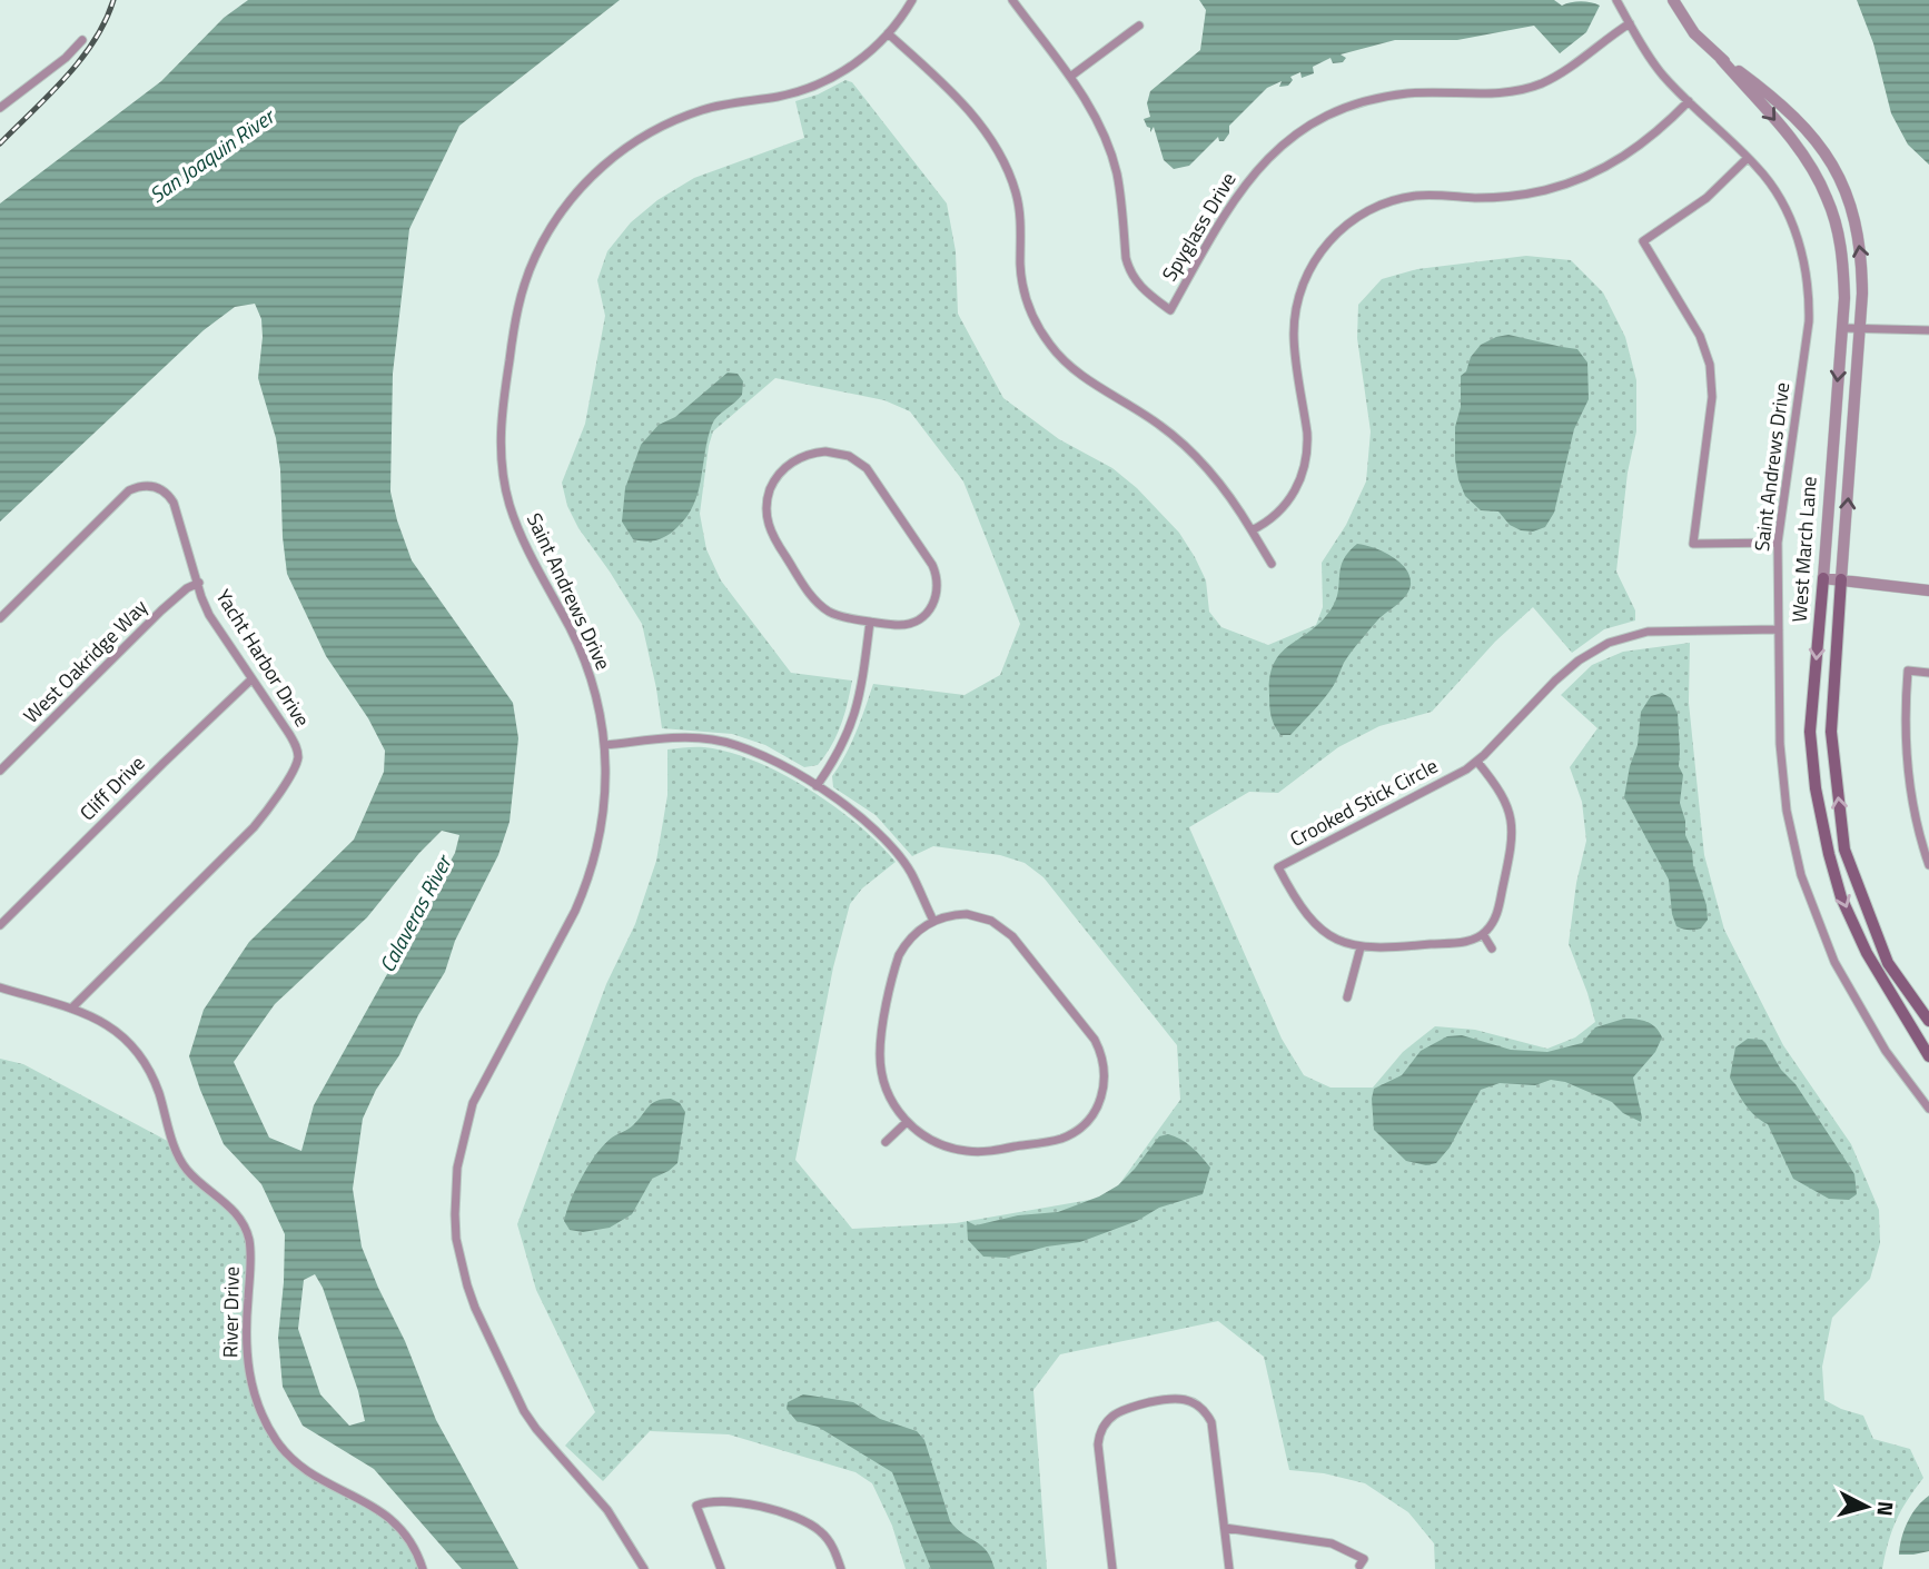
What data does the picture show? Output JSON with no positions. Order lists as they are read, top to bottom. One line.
{"streets":{"main road":["West March Lane"],"street":["Spyglass Drive","Saint Andrews Drive","Yacht Harbor Drive","West Oakridge Way","Cliff Drive","Crooked Stick Circle","River Drive"]},"crossings":[["Spyglass Drive","Saint Andrews Drive"],["Saint Andrews Drive","Crooked Stick Circle"],["Yacht Harbor Drive","West Oakridge Way"],["Yacht Harbor Drive","Cliff Drive"],["Yacht Harbor Drive","River Drive"]],"water":["San Joaquin River","Calaveras River"],"north":"right"}
